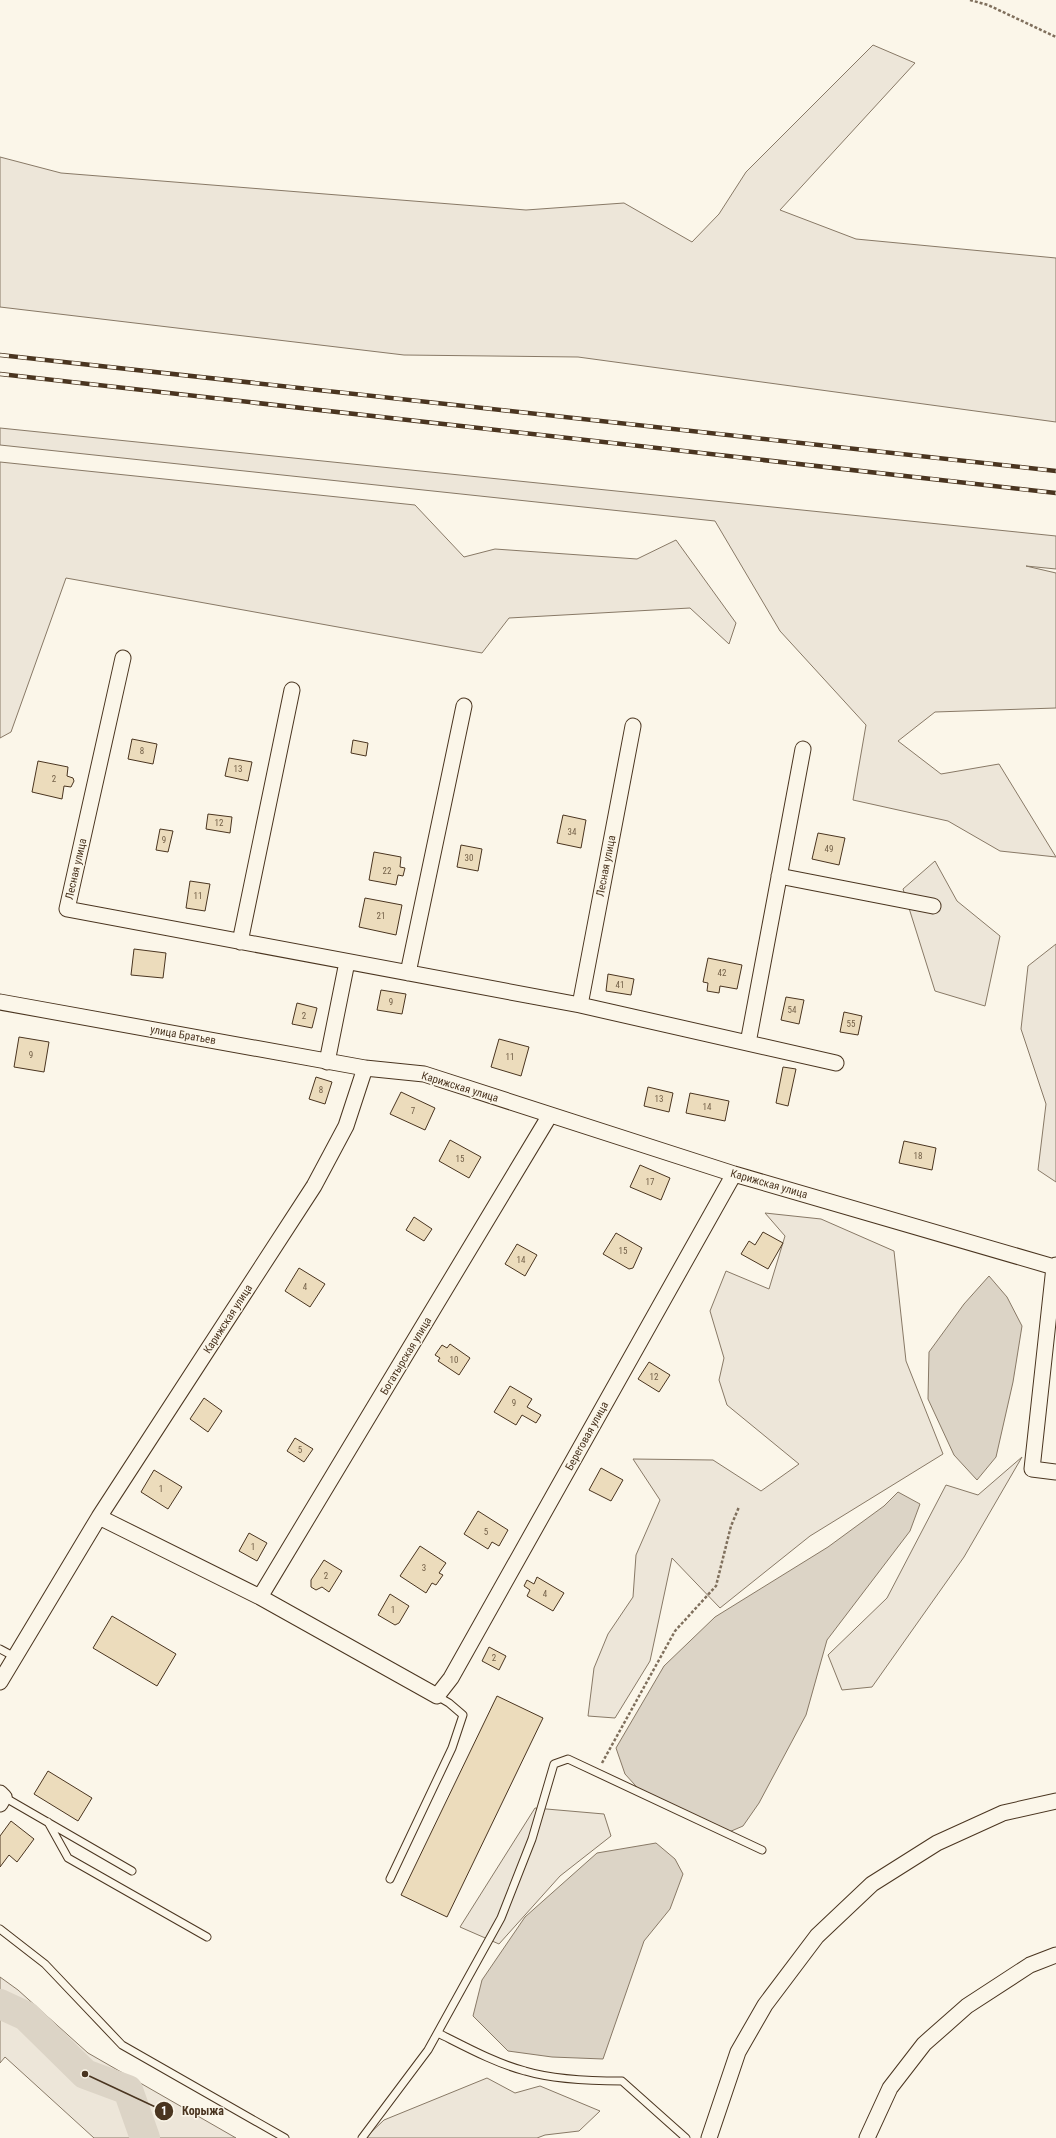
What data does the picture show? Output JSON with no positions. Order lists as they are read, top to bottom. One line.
{"streets":{"street":["Лесная улица","улица Братьев","Карижская улица","Богатырская улица","Береговая улица"]},"crossings":[["улица Братьев","Карижская улица"],["Карижская улица","Богатырская улица"],["Карижская улица","Береговая улица"]],"places":["Корыжа"],"house_numbers":["8","13","2","12","34","9","49","30","22","11","21","42","41","9","54","2","55","9","11","8","13","14","7","18","15","17","15","14","4","10","12","9","5","1","5","1","3","2","4","1","2"]}
